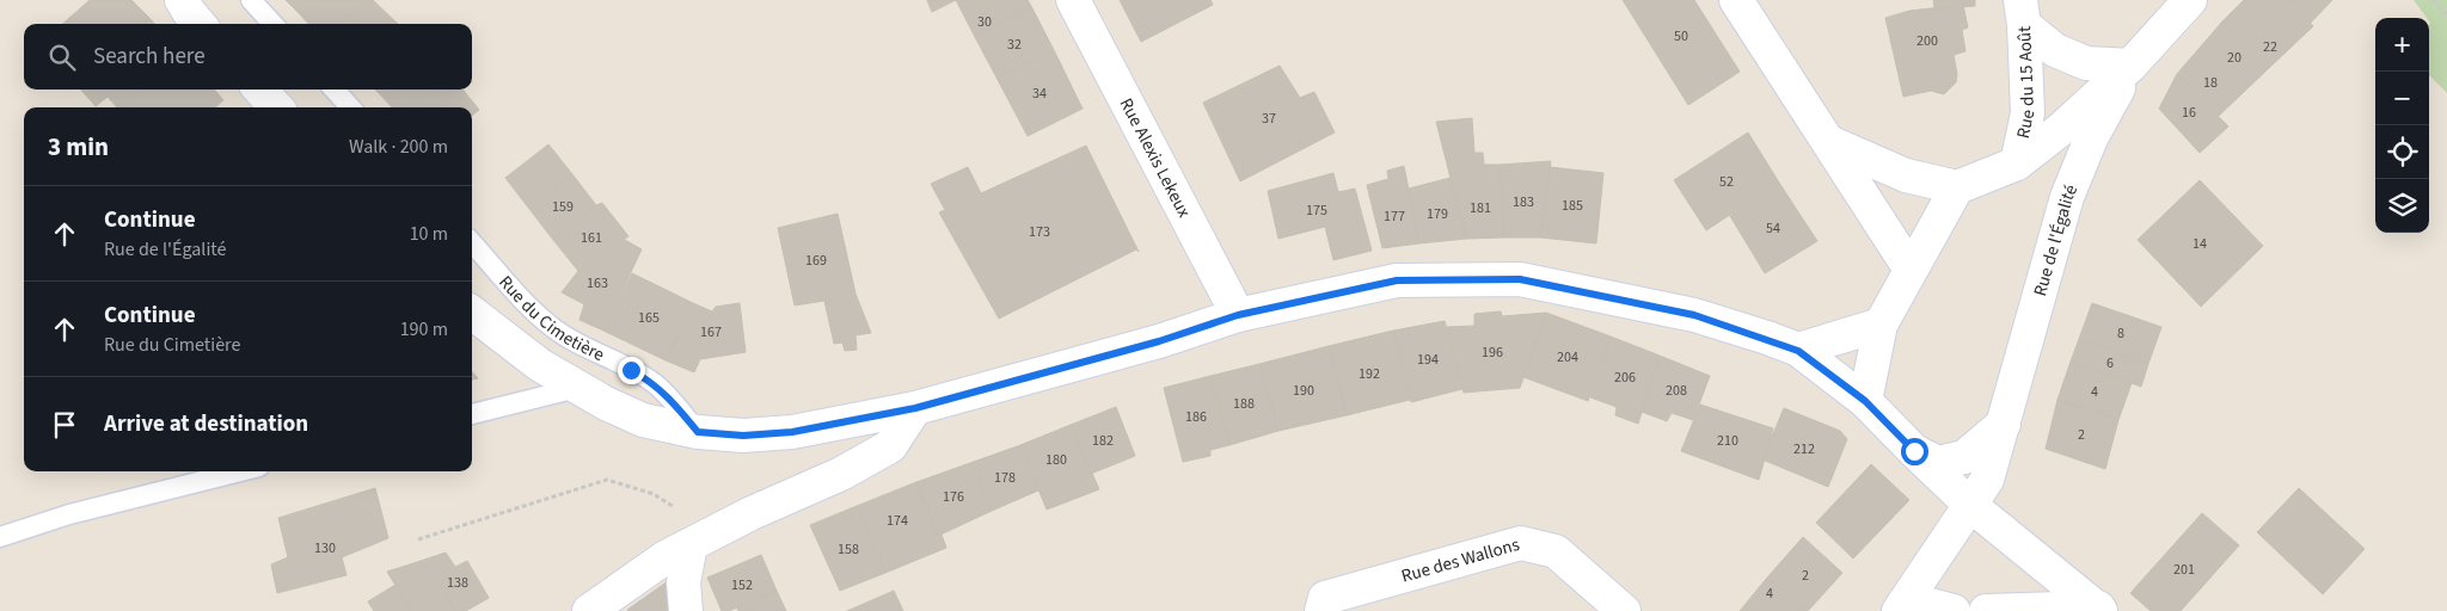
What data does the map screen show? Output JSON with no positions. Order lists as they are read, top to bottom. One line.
{"streets":{"street":["Rue du 15 Août","Rue Alexis Lekeux","Rue de l'Égalité","Rue des Wallons"],"lane":["Rue du Cimetière"]},"crossings":[["Rue du 15 Août","Rue de l'Égalité"]],"house_numbers":["30","50","200","32","22","20","18","34","16","37","52","183","185","159","181","175","179","177","54","173","161","14","169","163","165","167","8","196","204","194","6","192","206","190","208","4","188","186","2","182","210","212","180","178","176","174","130","158","201","2","138","152","4"],"page":{"map_buttons":["+","−"],"search":"Search here","heading":["3 min","Walk · 200 m"],"list":[["Continue","Rue de l'Égalité","10 m"],["Continue","Rue du Cimetière","190 m"],"Arrive at destination"]}}
